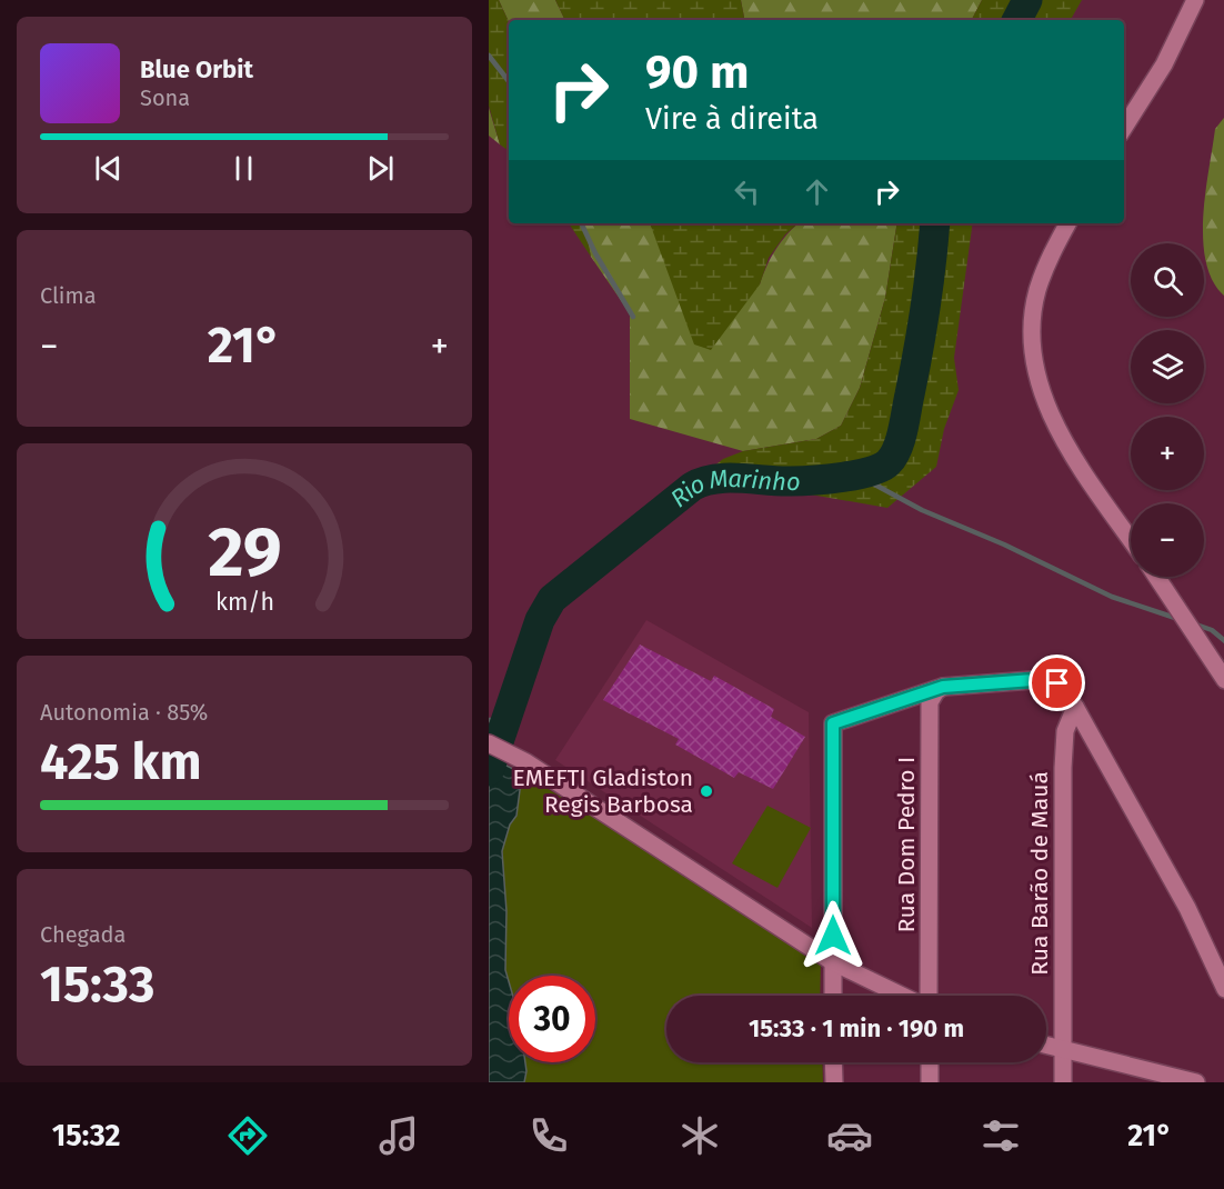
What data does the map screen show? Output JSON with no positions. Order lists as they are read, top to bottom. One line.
{"streets":{"street":["Rua Dom Pedro I","Rua Barão de Mauá"]},"water":["Rio Marinho"],"places":["EMEFTI Gladiston Regis Barbosa"],"page":{"turn":["90 m","Vire à direita"],"song":["Blue Orbit","Sona"],"tile":["Clima",["Autonomia · 85%","425 km"],["Chegada","15:33"]],"map_buttons":["+","−"],"heat":["−","21°","+"],"limit":"30","trip":"15:33 · 1 min · 190 m","tabs":["15:32","21°"],"gauge":["29","km/h"]}}
